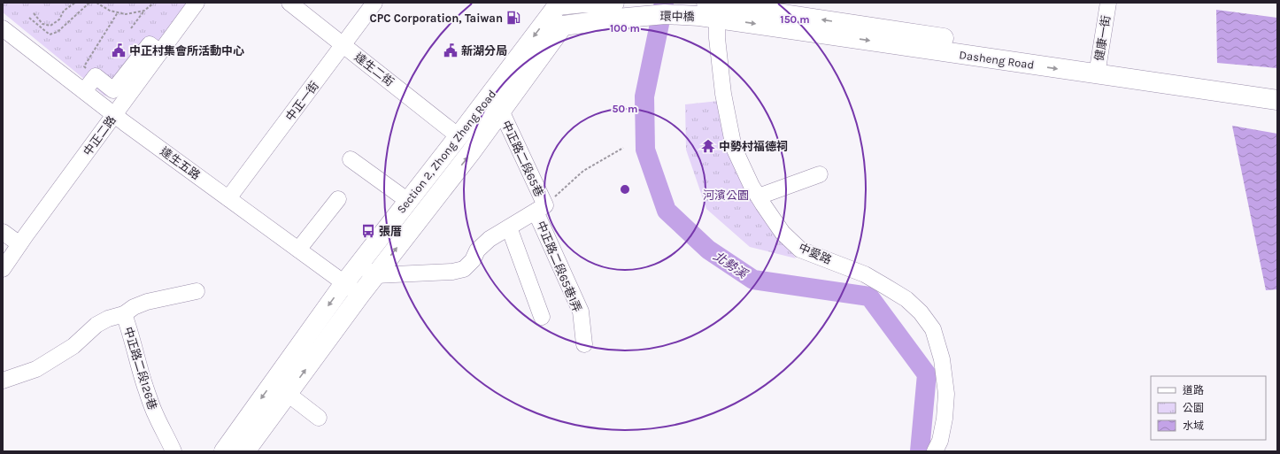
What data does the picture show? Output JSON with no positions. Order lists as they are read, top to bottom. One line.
{"streets":{"main road":["環中橋","Dasheng Road","Section 2, Zhong Zheng Road"],"street":["健康一街","達生二街","中正一街","中正二路","中正路二段65巷","達生五路","中愛路","中正路二段65巷1弄","中正路二段126巷"]},"crossings":[["環中橋","Dasheng Road"],["環中橋","中愛路"],["健康一街","Dasheng Road"],["Dasheng Road","中愛路"],["達生二街","中正一街"],["達生二街","Section 2, Zhong Zheng Road"],["中正一街","達生五路"],["中正二路","達生五路"],["Section 2, Zhong Zheng Road","中正路二段65巷"],["Section 2, Zhong Zheng Road","達生五路"],["中正路二段65巷","中正路二段65巷1弄"]],"water":["北勢溪"],"parks":["河濱公園"],"places":{"fuel station":["CPC Corporation, Taiwan"],"public building":["中正村集會所活動中心","新湖分局"],"temple":["中勢村福德祠"],"bus stop":["張厝"]},"legend":["道路","公園","水域"],"rings":["150 m","100 m","50 m"]}
